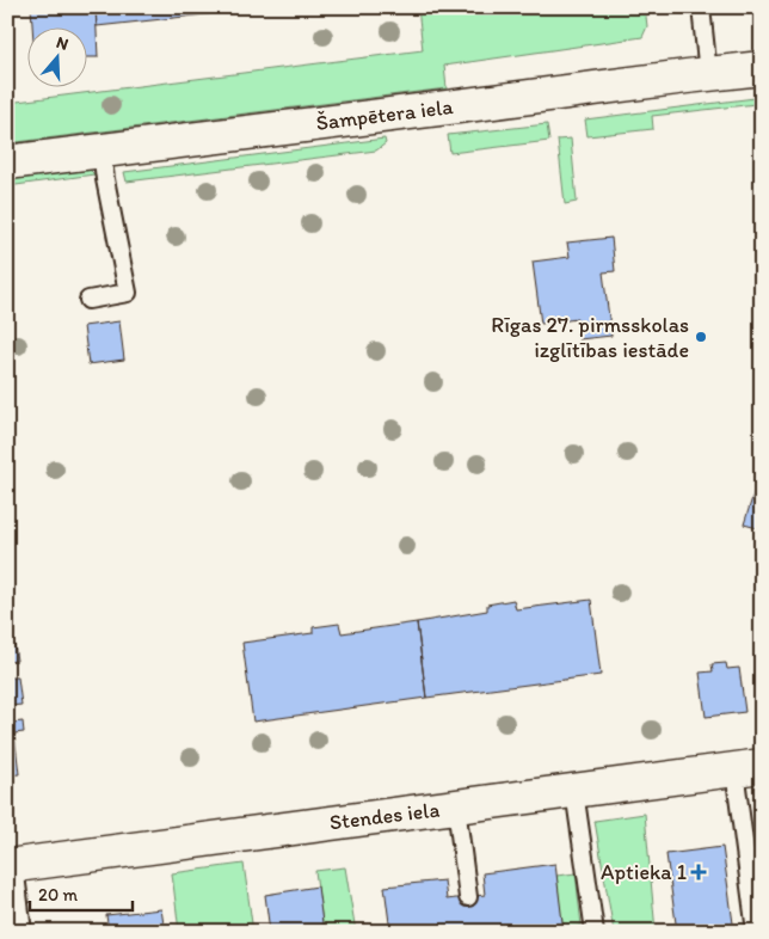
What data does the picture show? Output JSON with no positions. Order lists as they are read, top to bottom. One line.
{"streets":{"street":["Šampētera iela","Stendes iela"]},"places":{"other":["Rīgas 27. pirmsskolas izglītības iestāde"],"health":["Aptieka 1"]},"scale_bar":"20 m","north":"top"}
